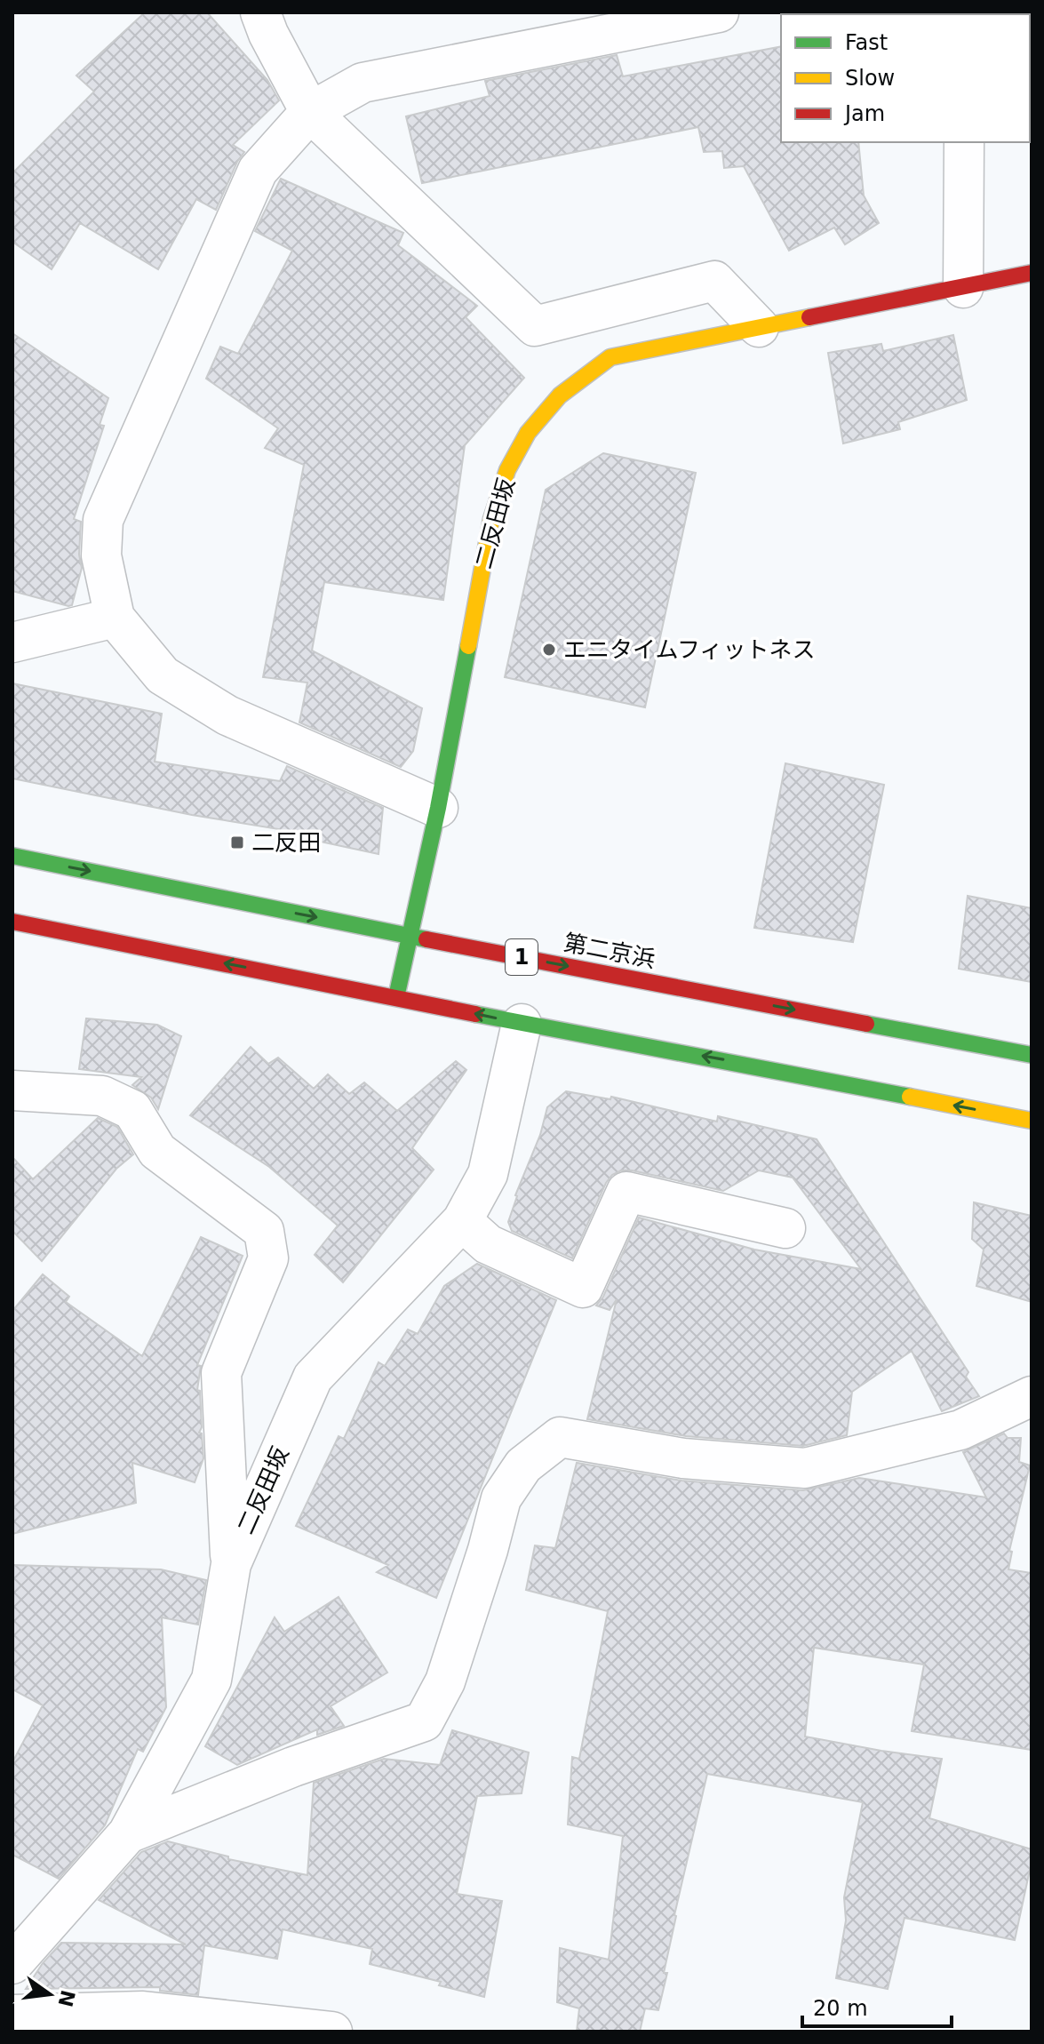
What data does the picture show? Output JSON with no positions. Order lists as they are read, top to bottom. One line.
{"streets":{"main road":["二反田坂","第二京浜","1"]},"crossings":[["二反田坂","第二京浜"]],"places":{"other":["エニタイムフィットネス"],"transit":["二反田"]},"legend":["Fast","Slow","Jam"],"scale_bar":"20 m","north":"right"}
